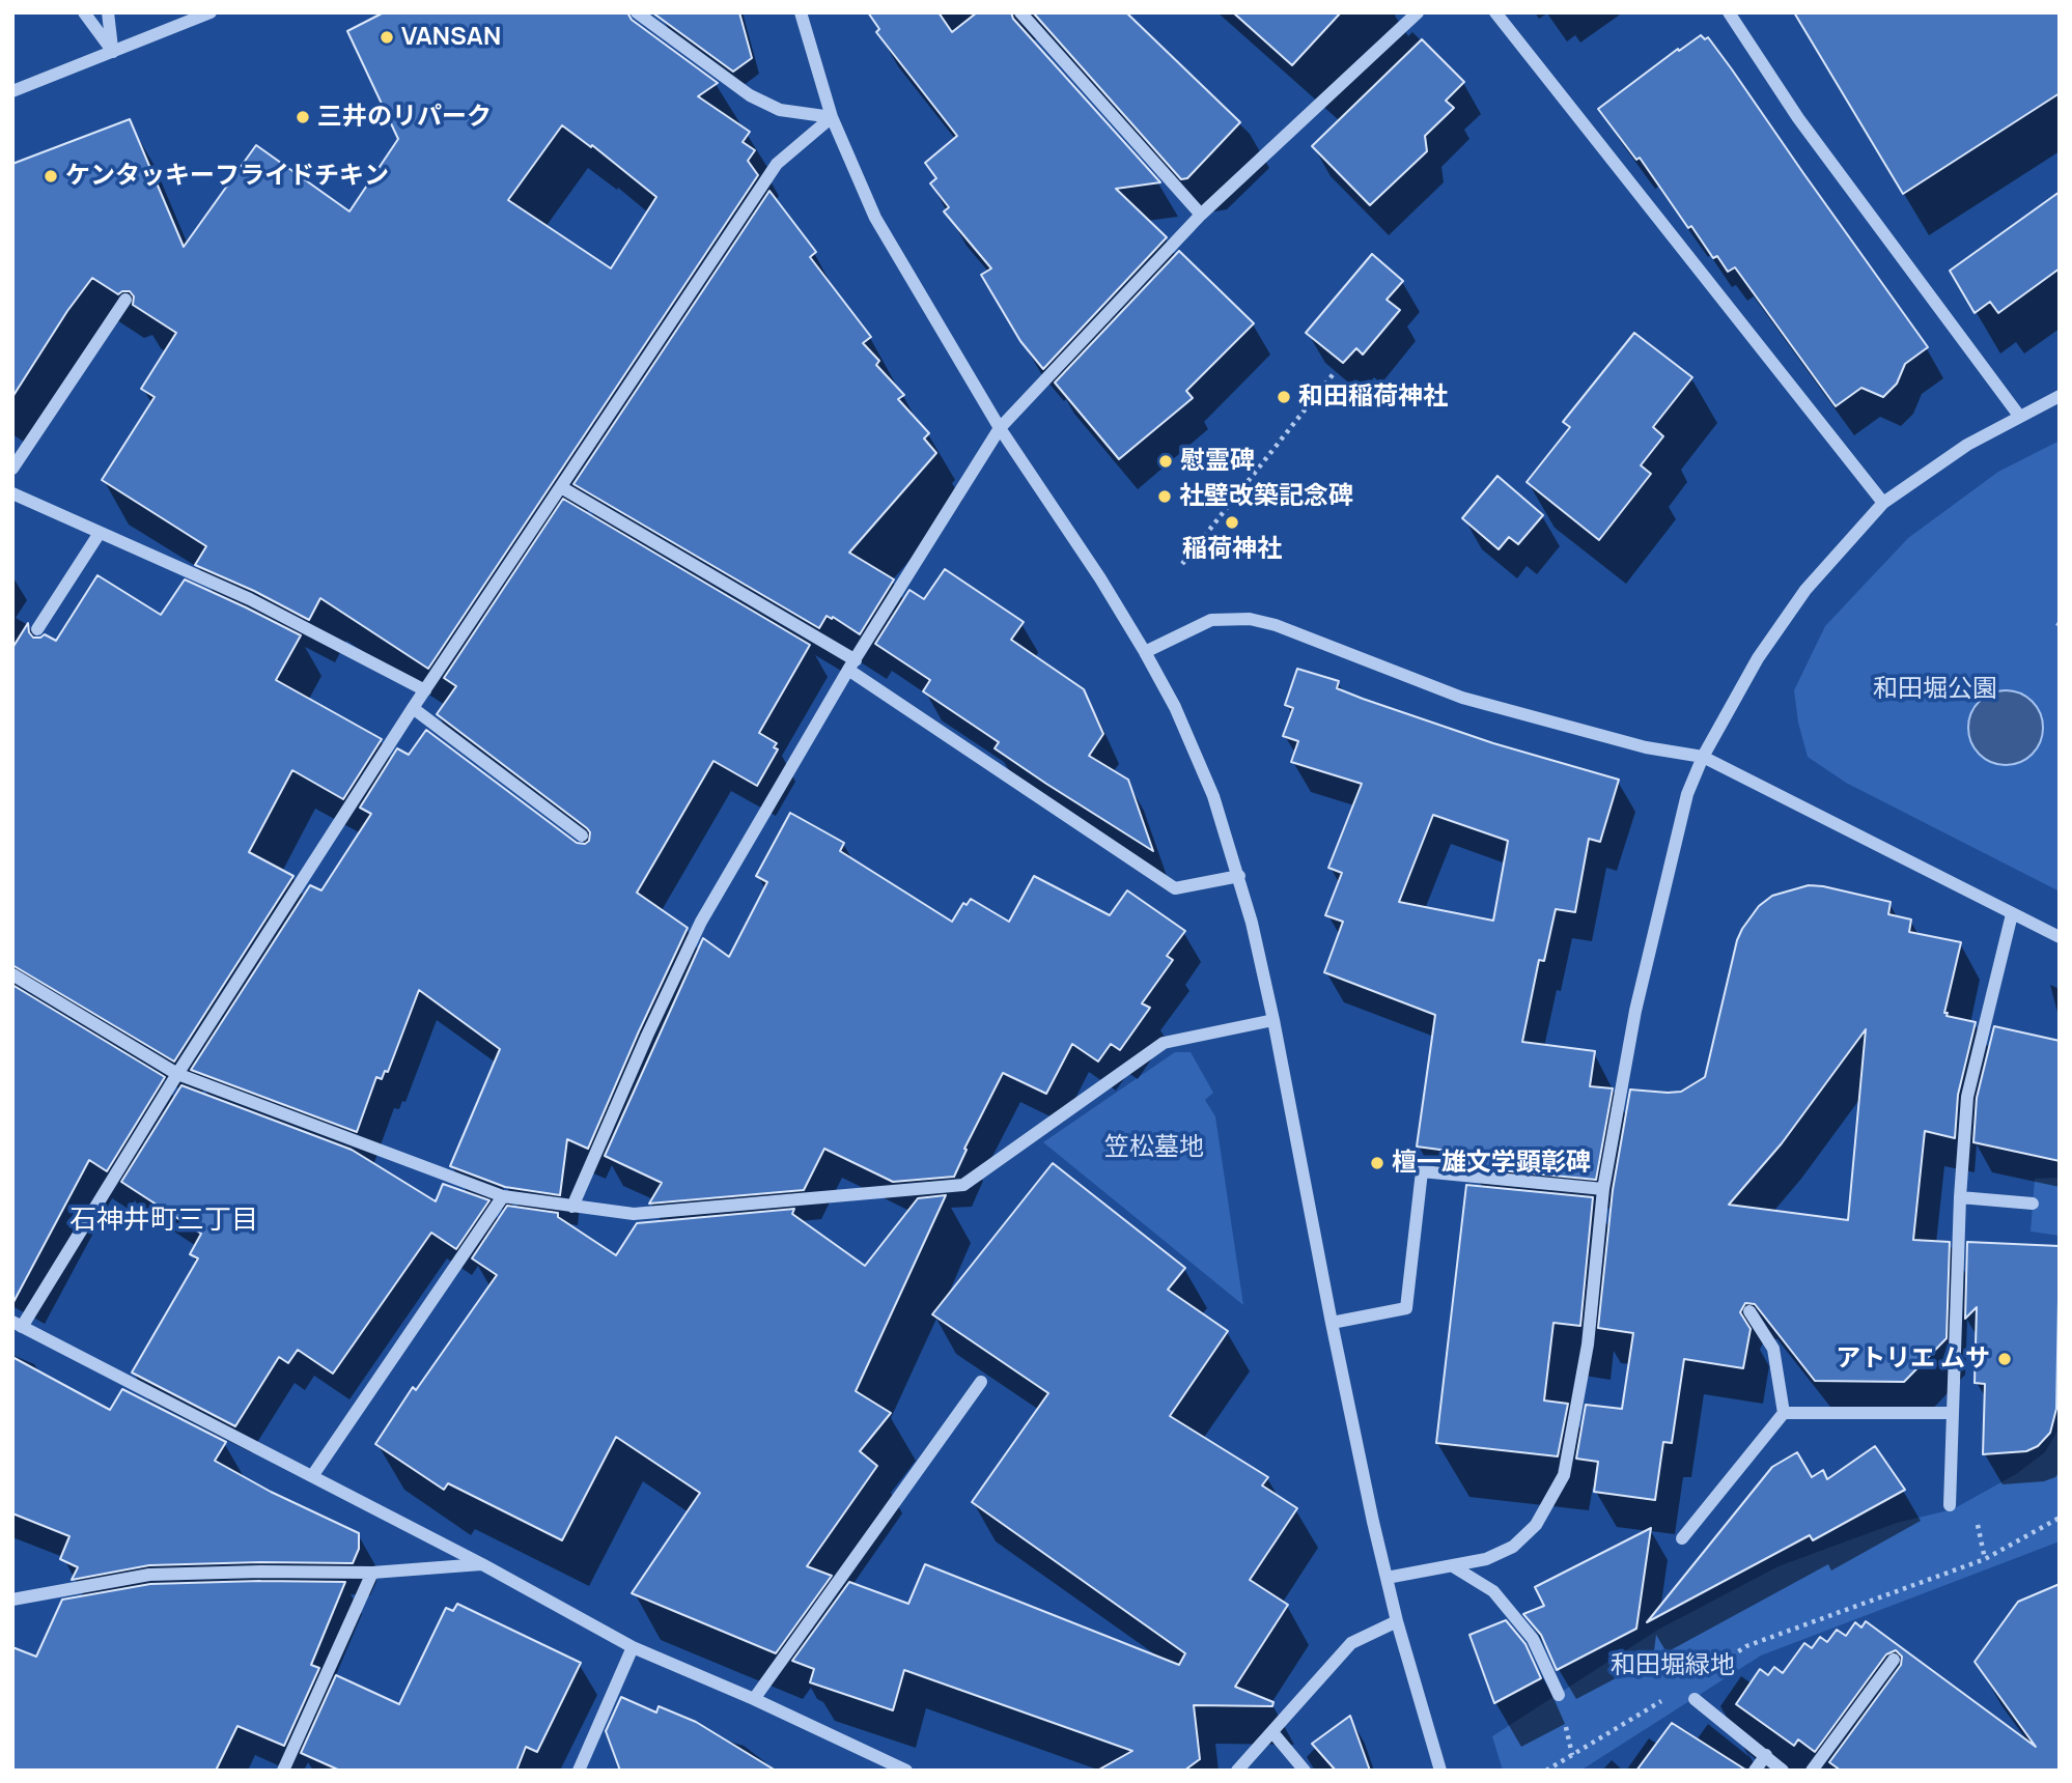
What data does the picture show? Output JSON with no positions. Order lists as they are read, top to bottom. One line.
{"districts":["石神井町三丁目"],"parks":["和田堀公園","笠松墓地","和田堀緑地"],"places":["VANSAN","三井のリパーク","ケンタッキーフライドチキン","和田稲荷神社","慰霊碑","社壁改築記念碑","稲荷神社","檀一雄文学顕彰碑","アトリエ ムサ"]}
